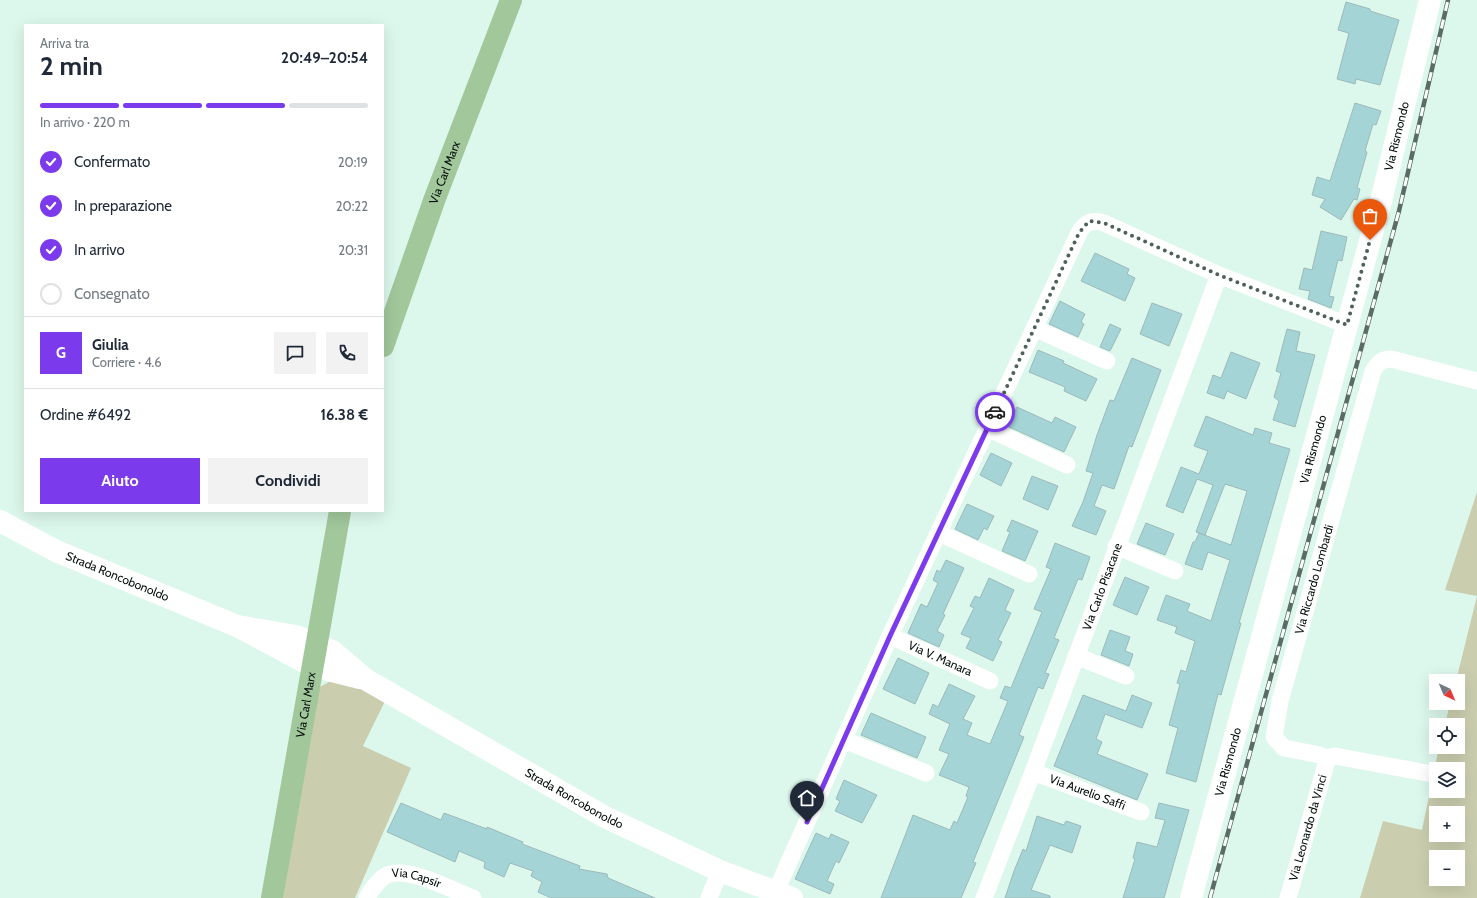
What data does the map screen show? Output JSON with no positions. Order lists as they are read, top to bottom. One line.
{"streets":{"main road":["Via Carl Marx"],"street":["Via Rismondo","Strada Roncobonoldo","Via Riccardo Lombardi","Via Carlo Pisacane","Via V. Manara","Via Aurelio Saffi","Via Leonardo da Vinci","Via Capsir"]},"crossings":[["Via Carl Marx","Strada Roncobonoldo"],["Via Riccardo Lombardi","Via Leonardo da Vinci"],["Via Carlo Pisacane","Via Aurelio Saffi"]],"north":"bottom right","page":{"heading":["2 min","Arriva tra","20:49–20:54"],"panel":["Giulia","Corriere · 4.6","Ordine #6492","16.38 €"],"bar":"In arrivo · 220 m","list":[["Confermato","20:19"],["In preparazione","20:22"],["In arrivo","20:31"],"Consegnato"],"round":"G","buttons":["Aiuto","Condividi"],"map_buttons":["+","−"]}}
